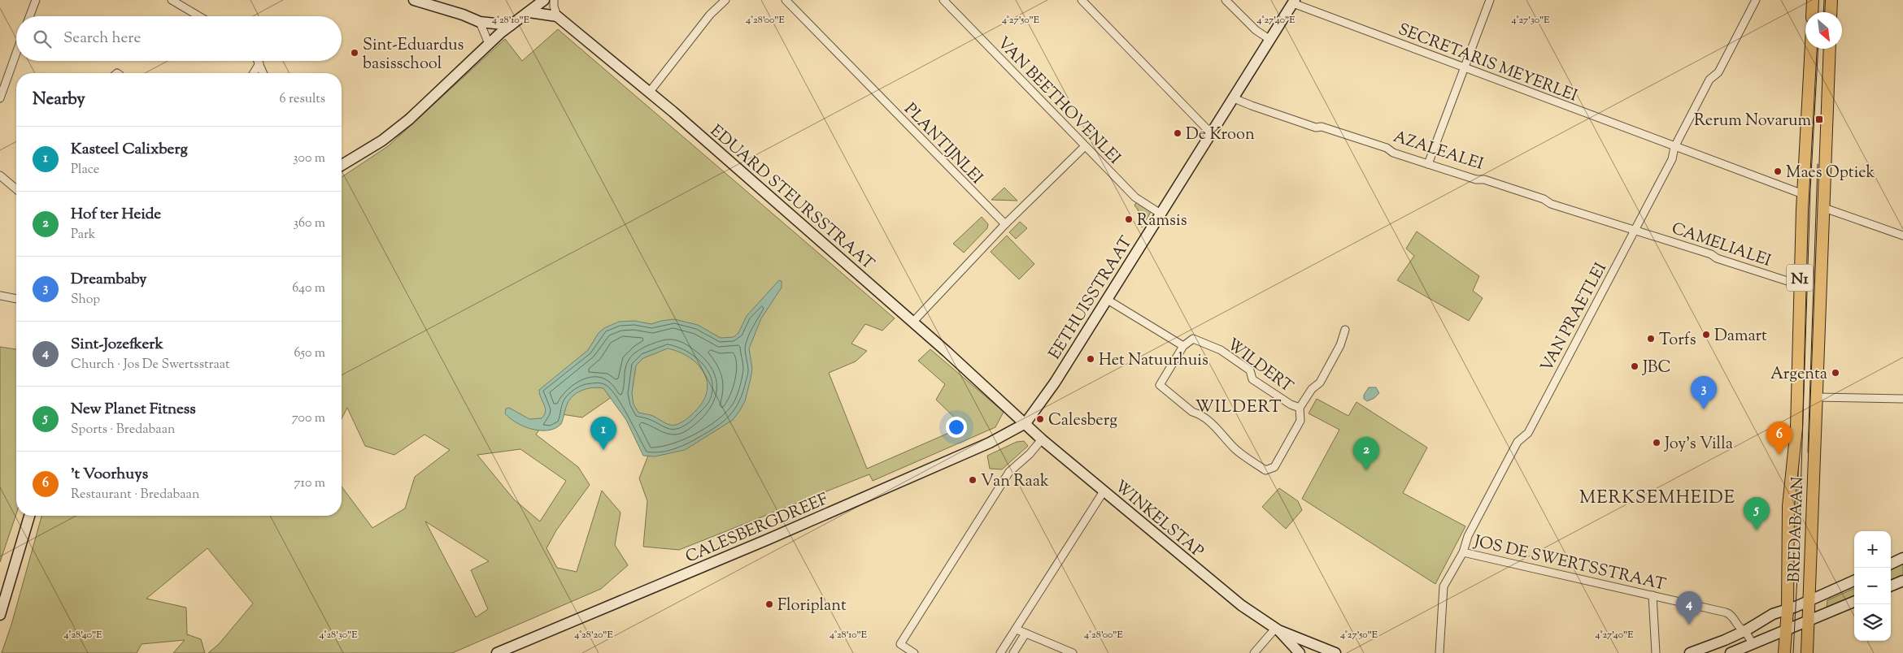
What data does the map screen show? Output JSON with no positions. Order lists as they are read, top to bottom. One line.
{"streets":{"main road":["N1","BREDABAAN"],"street":["SECRETARIS MEYERLEI","VAN BEETHOVENLEI","PLANTIJNLEI","AZALEALEI","EDUARD STEURSSTRAAT","CAMELIALEI","EETHUISSTRAAT","VAN PRAETLEI","WILDERT","WINKELSTAP","CALESBERGDREEF","JOS DE SWERTSSTRAAT"]},"crossings":[["SECRETARIS MEYERLEI","EETHUISSTRAAT"],["SECRETARIS MEYERLEI","VAN PRAETLEI"],["SECRETARIS MEYERLEI","BREDABAAN"],["VAN BEETHOVENLEI","EETHUISSTRAAT"],["AZALEALEI","CAMELIALEI"],["AZALEALEI","EETHUISSTRAAT"],["AZALEALEI","VAN PRAETLEI"],["EDUARD STEURSSTRAAT","EETHUISSTRAAT"],["EDUARD STEURSSTRAAT","WINKELSTAP"],["EDUARD STEURSSTRAAT","CALESBERGDREEF"],["CAMELIALEI","VAN PRAETLEI"],["CAMELIALEI","BREDABAAN"],["EETHUISSTRAAT","WINKELSTAP"],["EETHUISSTRAAT","CALESBERGDREEF"],["VAN PRAETLEI","JOS DE SWERTSSTRAAT"],["WINKELSTAP","CALESBERGDREEF"]],"districts":["WILDERT","MERKSEMHEIDE"],"places":{"other":["Sint-Eduardus basisschool","De Kroon","Maes Optiek","Ramsis","Damart","Torfs","Het Natuurhuis","JBC","Argenta","Calesberg","Joy's Villa","Van Raak","Floriplant"],"transit":["Rerum Novarum"]},"north":"bottom right","page":{"search":"Search here","heading":["Nearby","6 results"],"list":[{"mark":"1","name":"Kasteel Calixberg","note":"Place","value":"300 m"},{"mark":"2","name":"Hof ter Heide","note":"Park","value":"360 m"},{"mark":"3","name":"Dreambaby","note":"Shop","value":"640 m"},{"mark":"4","name":"Sint-Jozefkerk","note":"Church · Jos De Swertsstraat","value":"650 m"},{"mark":"5","name":"New Planet Fitness","note":"Sports · Bredabaan","value":"700 m"},{"mark":"6","name":"'t Voorhuys","note":"Restaurant · Bredabaan","value":"710 m"}],"pins":["3","1","6","2","5","4"],"map_buttons":["+","−"]},"coordinates":["4°28'10\"E","4°28'00\"E","4°27'50\"E","4°27'40\"E","4°27'30\"E","4°28'40\"E","4°28'30\"E","4°28'20\"E"]}
